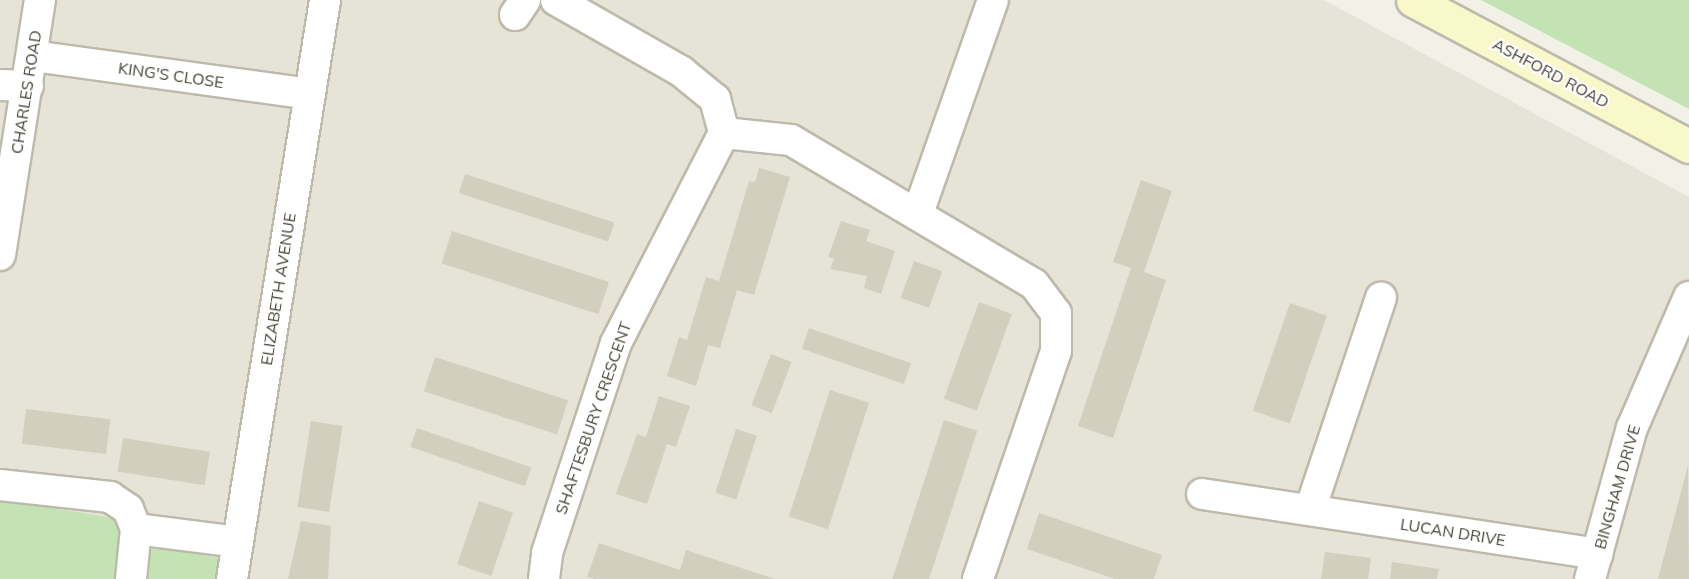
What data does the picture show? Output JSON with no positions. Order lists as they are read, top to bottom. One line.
{"streets":{"main road":["ASHFORD ROAD"],"street":["KING'S CLOSE","CHARLES ROAD","ELIZABETH AVENUE","SHAFTESBURY CRESCENT","BINGHAM DRIVE","LUCAN DRIVE"]},"crossings":[["KING'S CLOSE","CHARLES ROAD"],["KING'S CLOSE","ELIZABETH AVENUE"],["BINGHAM DRIVE","LUCAN DRIVE"]]}
